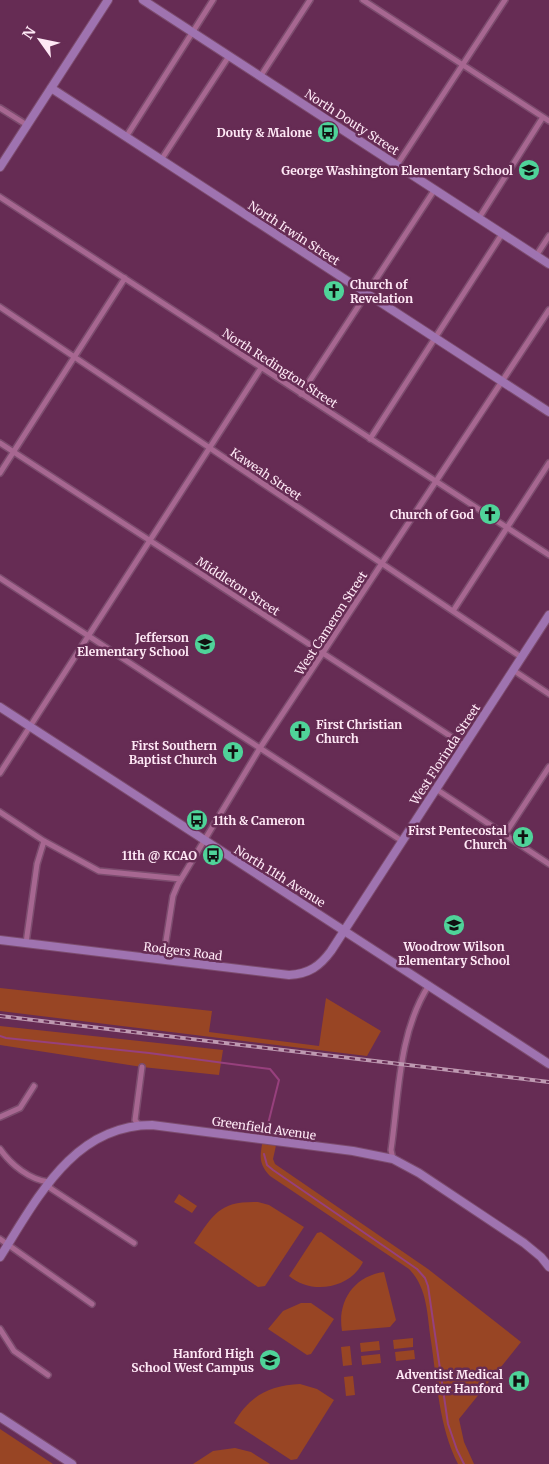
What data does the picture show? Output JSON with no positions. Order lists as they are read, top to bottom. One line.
{"streets":{"street":["North Douty Street","North Irwin Street","North Redington Street","Kaweah Street","Middleton Street","West Cameron Street","West Florinda Street","North 11th Avenue","Rodgers Road","Greenfield Avenue"]},"crossings":[["North Irwin Street","West Cameron Street"],["North Redington Street","West Cameron Street"],["Kaweah Street","West Cameron Street"],["Kaweah Street","West Florinda Street"],["Middleton Street","West Cameron Street"],["Middleton Street","West Florinda Street"],["West Cameron Street","North 11th Avenue"],["West Cameron Street","Rodgers Road"],["West Florinda Street","North 11th Avenue"],["West Florinda Street","Rodgers Road"],["North 11th Avenue","Rodgers Road"]],"places":{"bus stop":["Douty & Malone","11th & Cameron","11th @ KCAO"],"school or university":["George Washington Elementary School","Jefferson Elementary School","Woodrow Wilson Elementary School","Hanford High School West Campus"],"church":["Church of Revelation","Church of God","First Christian Church","First Southern Baptist Church","First Pentecostal Church"],"hospital":["Adventist Medical Center Hanford"]},"north":"top left"}
